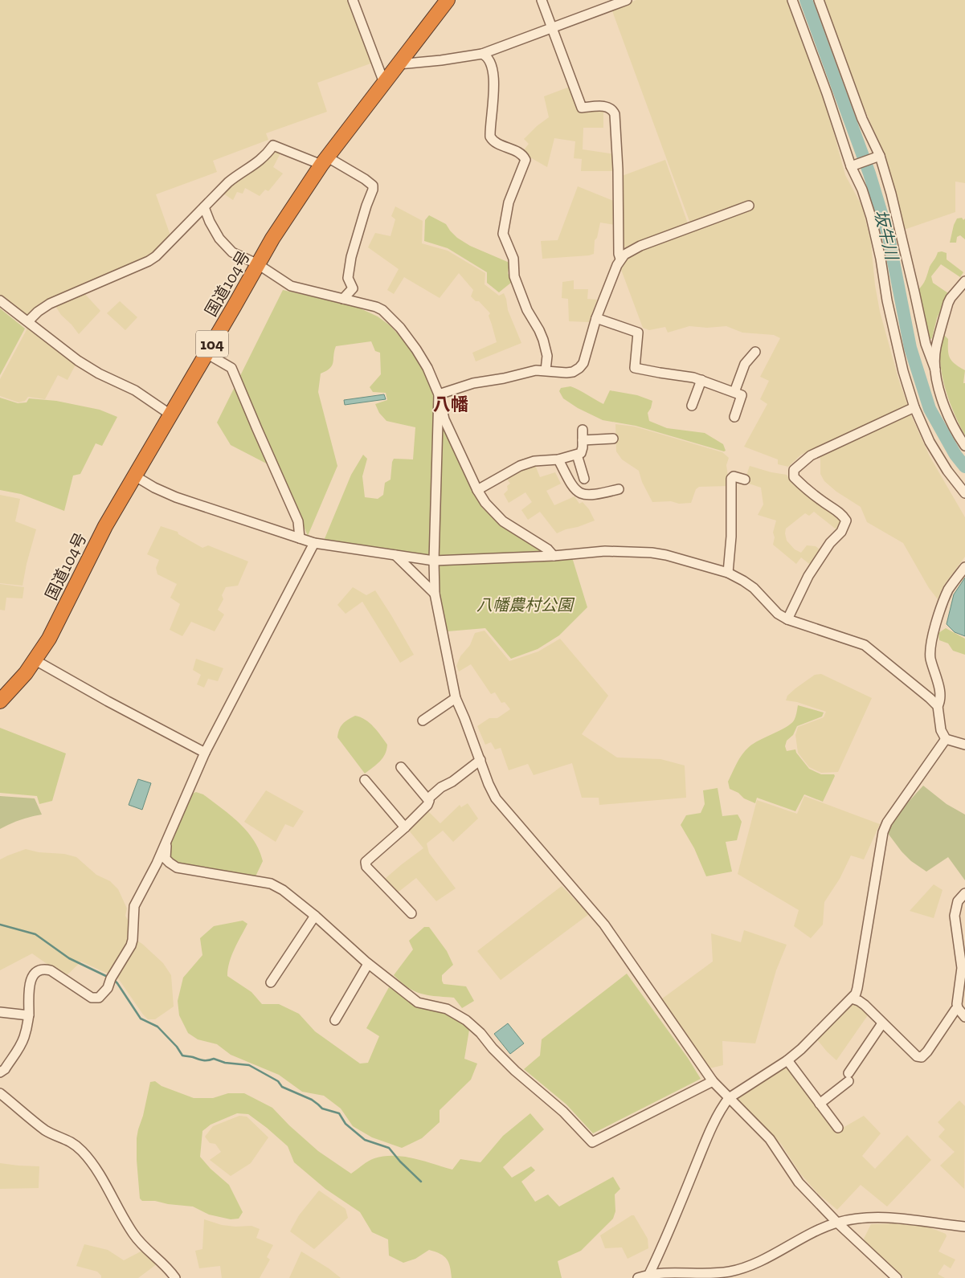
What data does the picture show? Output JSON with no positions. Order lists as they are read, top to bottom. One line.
{"streets":{"highway":["国道104号","104"]},"districts":["八幡"],"water":["坂牛川"],"parks":["八幡農村公園"]}
